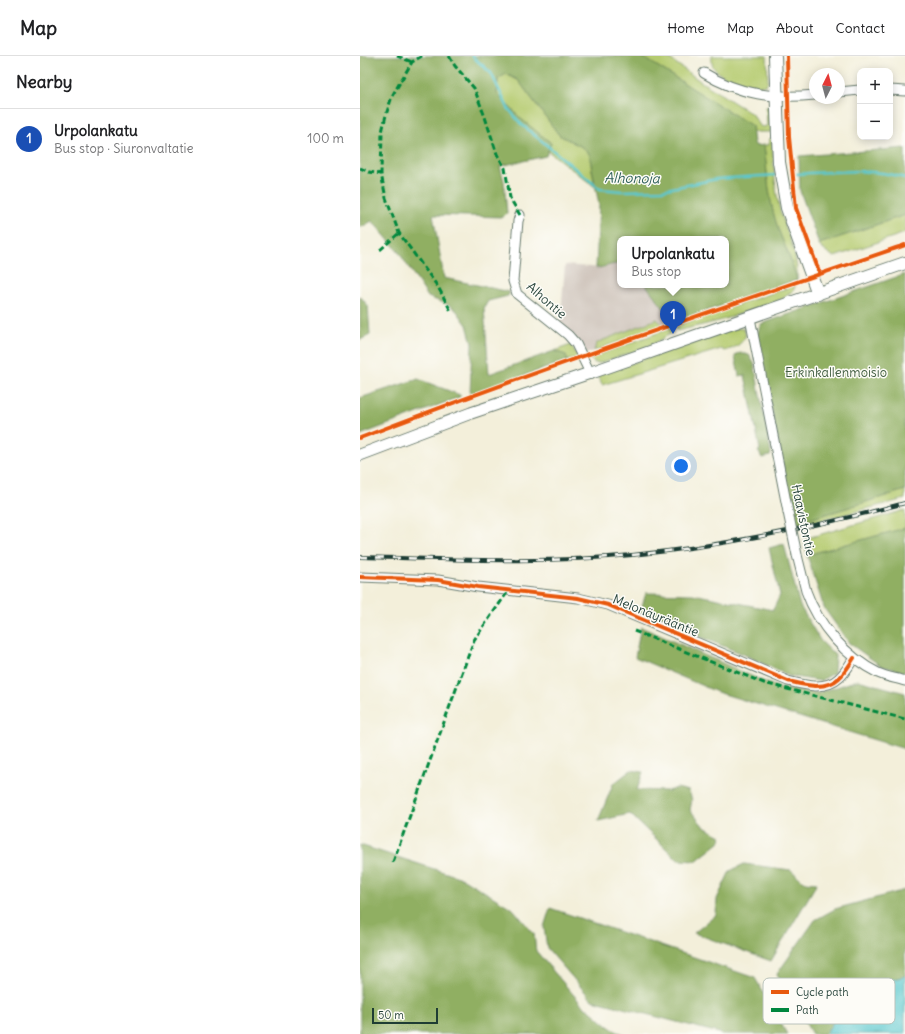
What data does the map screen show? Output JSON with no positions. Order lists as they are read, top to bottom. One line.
{"streets":{"street":["Alhontie","Haavistontie","Melonäyrääntie"]},"crossings":[["Haavistontie","Melonäyrääntie"]],"water":["Alhonoja"],"parks":["Erkinkallenmoisio"],"legend":["Cycle path","Path"],"scale_bar":"50 m","north":"top","page":{"header":"Map","nav":["Home","Map","About","Contact"],"heading":"Nearby","map_buttons":["+","−"],"list":[{"mark":"1","name":"Urpolankatu","note":"Bus stop · Siuronvaltatie","value":"100 m"}],"popup":["Urpolankatu","Bus stop"],"pins":"1","scale":"50 m"}}
